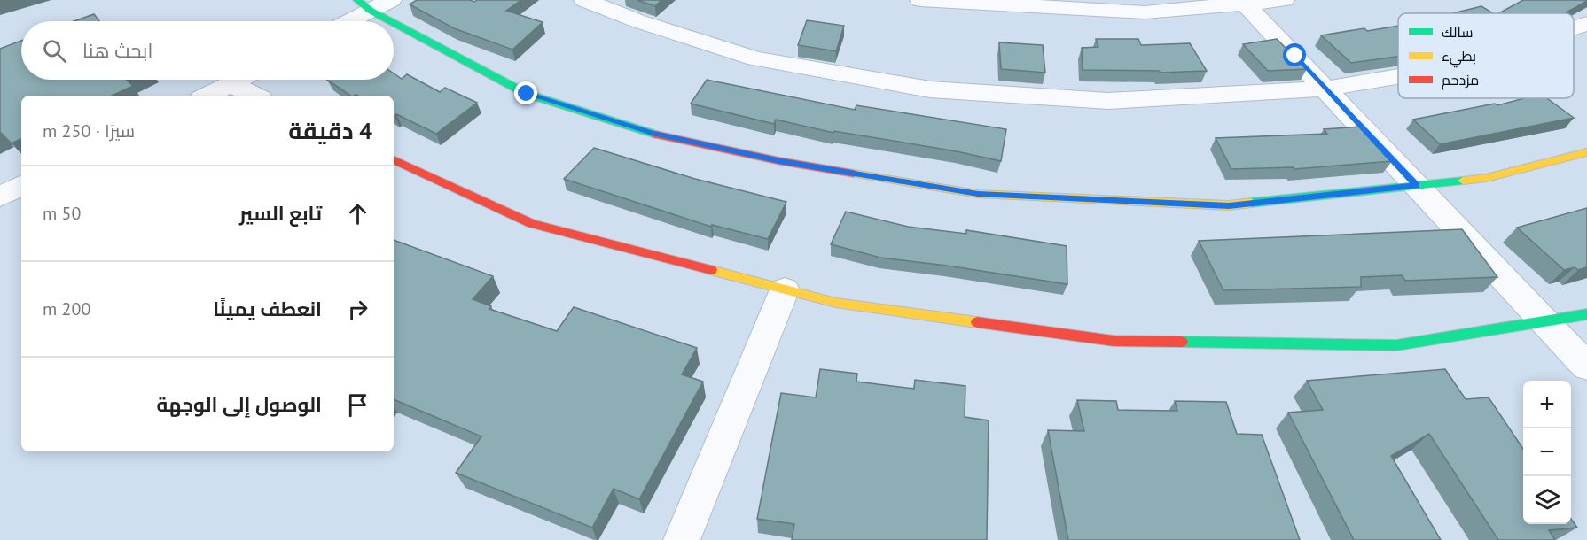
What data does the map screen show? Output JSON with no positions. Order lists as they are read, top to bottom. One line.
{"legend":["سالك","بطيء","مزدحم"],"page":{"search":"ابحث هنا","heading":["4 دقيقة","سيرًا · 250 m"],"list":[["تابع السير","50 m"],["انعطف يمينًا","200 m"],"الوصول إلى الوجهة"],"map_buttons":["+","−"]}}
